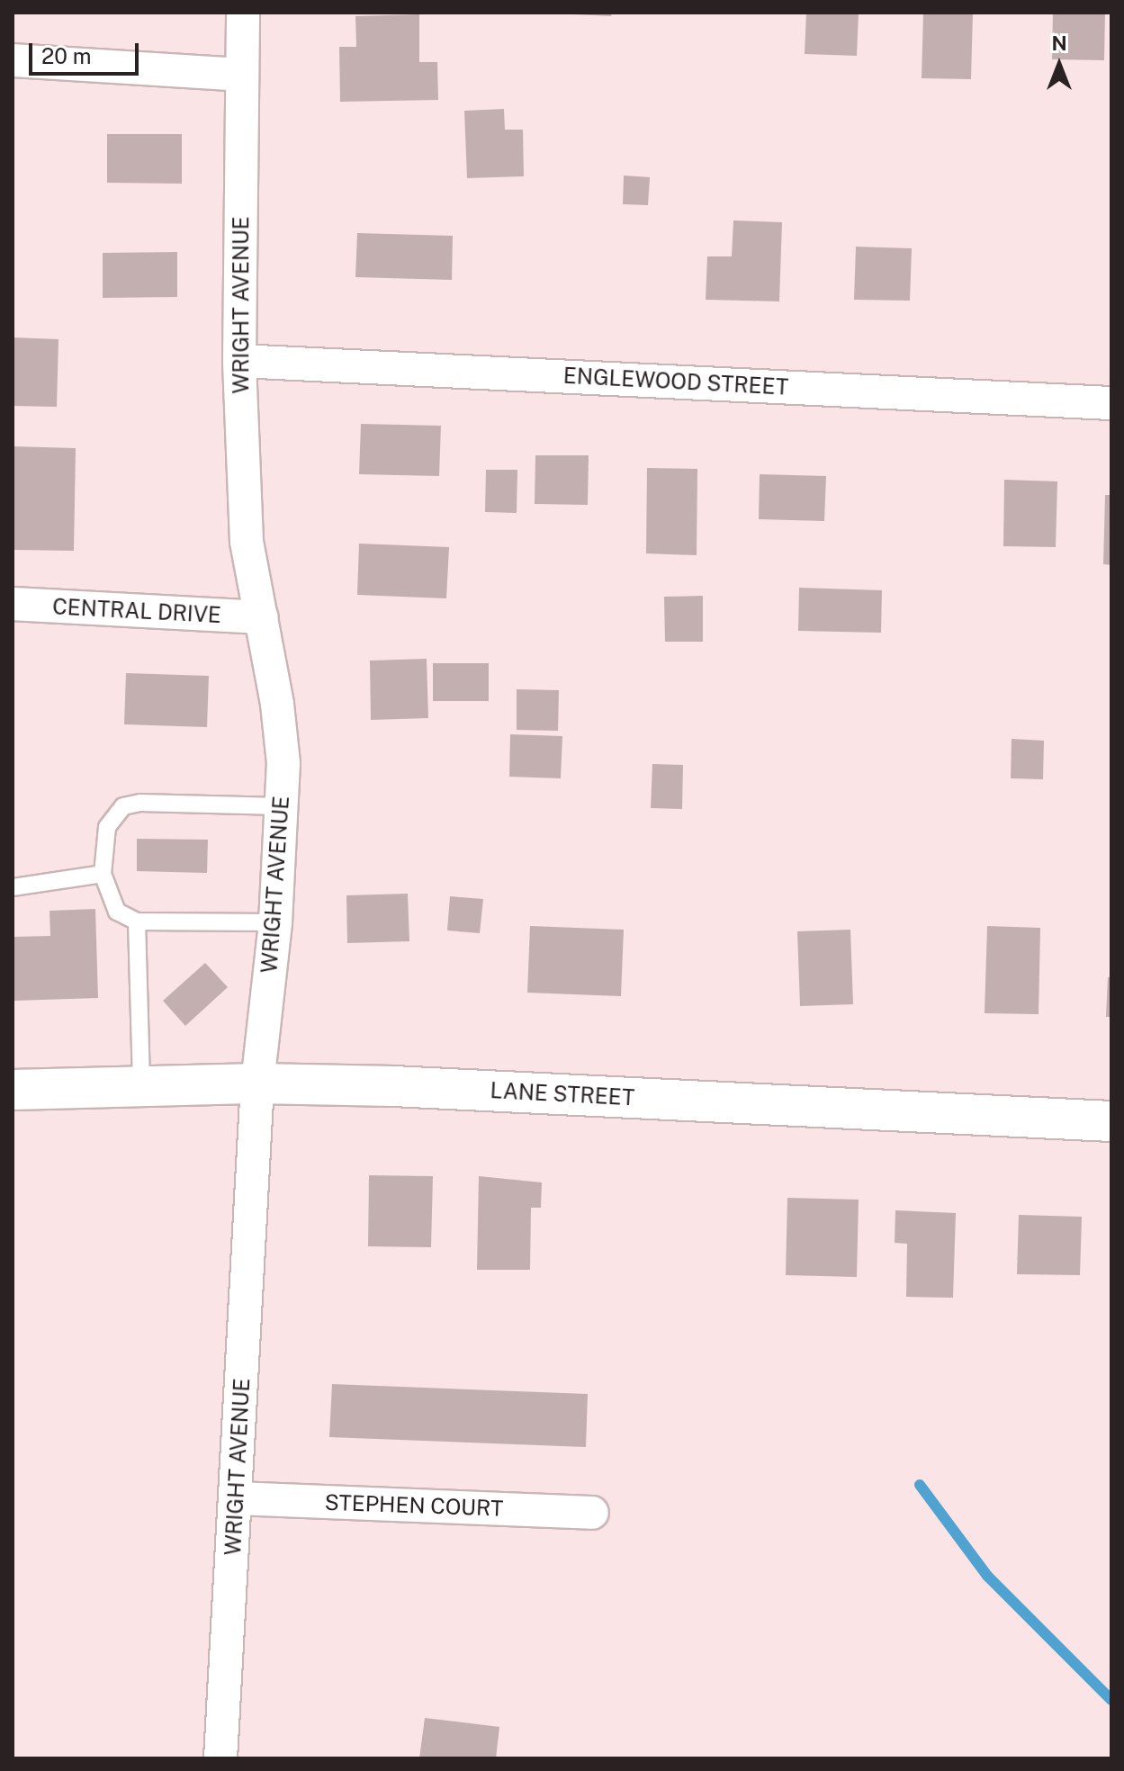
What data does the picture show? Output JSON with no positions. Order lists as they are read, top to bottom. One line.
{"streets":{"main road":["LANE STREET"],"street":["WRIGHT AVENUE","ENGLEWOOD STREET","CENTRAL DRIVE","STEPHEN COURT"]},"crossings":[["WRIGHT AVENUE","ENGLEWOOD STREET"],["WRIGHT AVENUE","CENTRAL DRIVE"],["WRIGHT AVENUE","LANE STREET"],["WRIGHT AVENUE","STEPHEN COURT"]],"scale_bar":"20 m","north":"top"}
